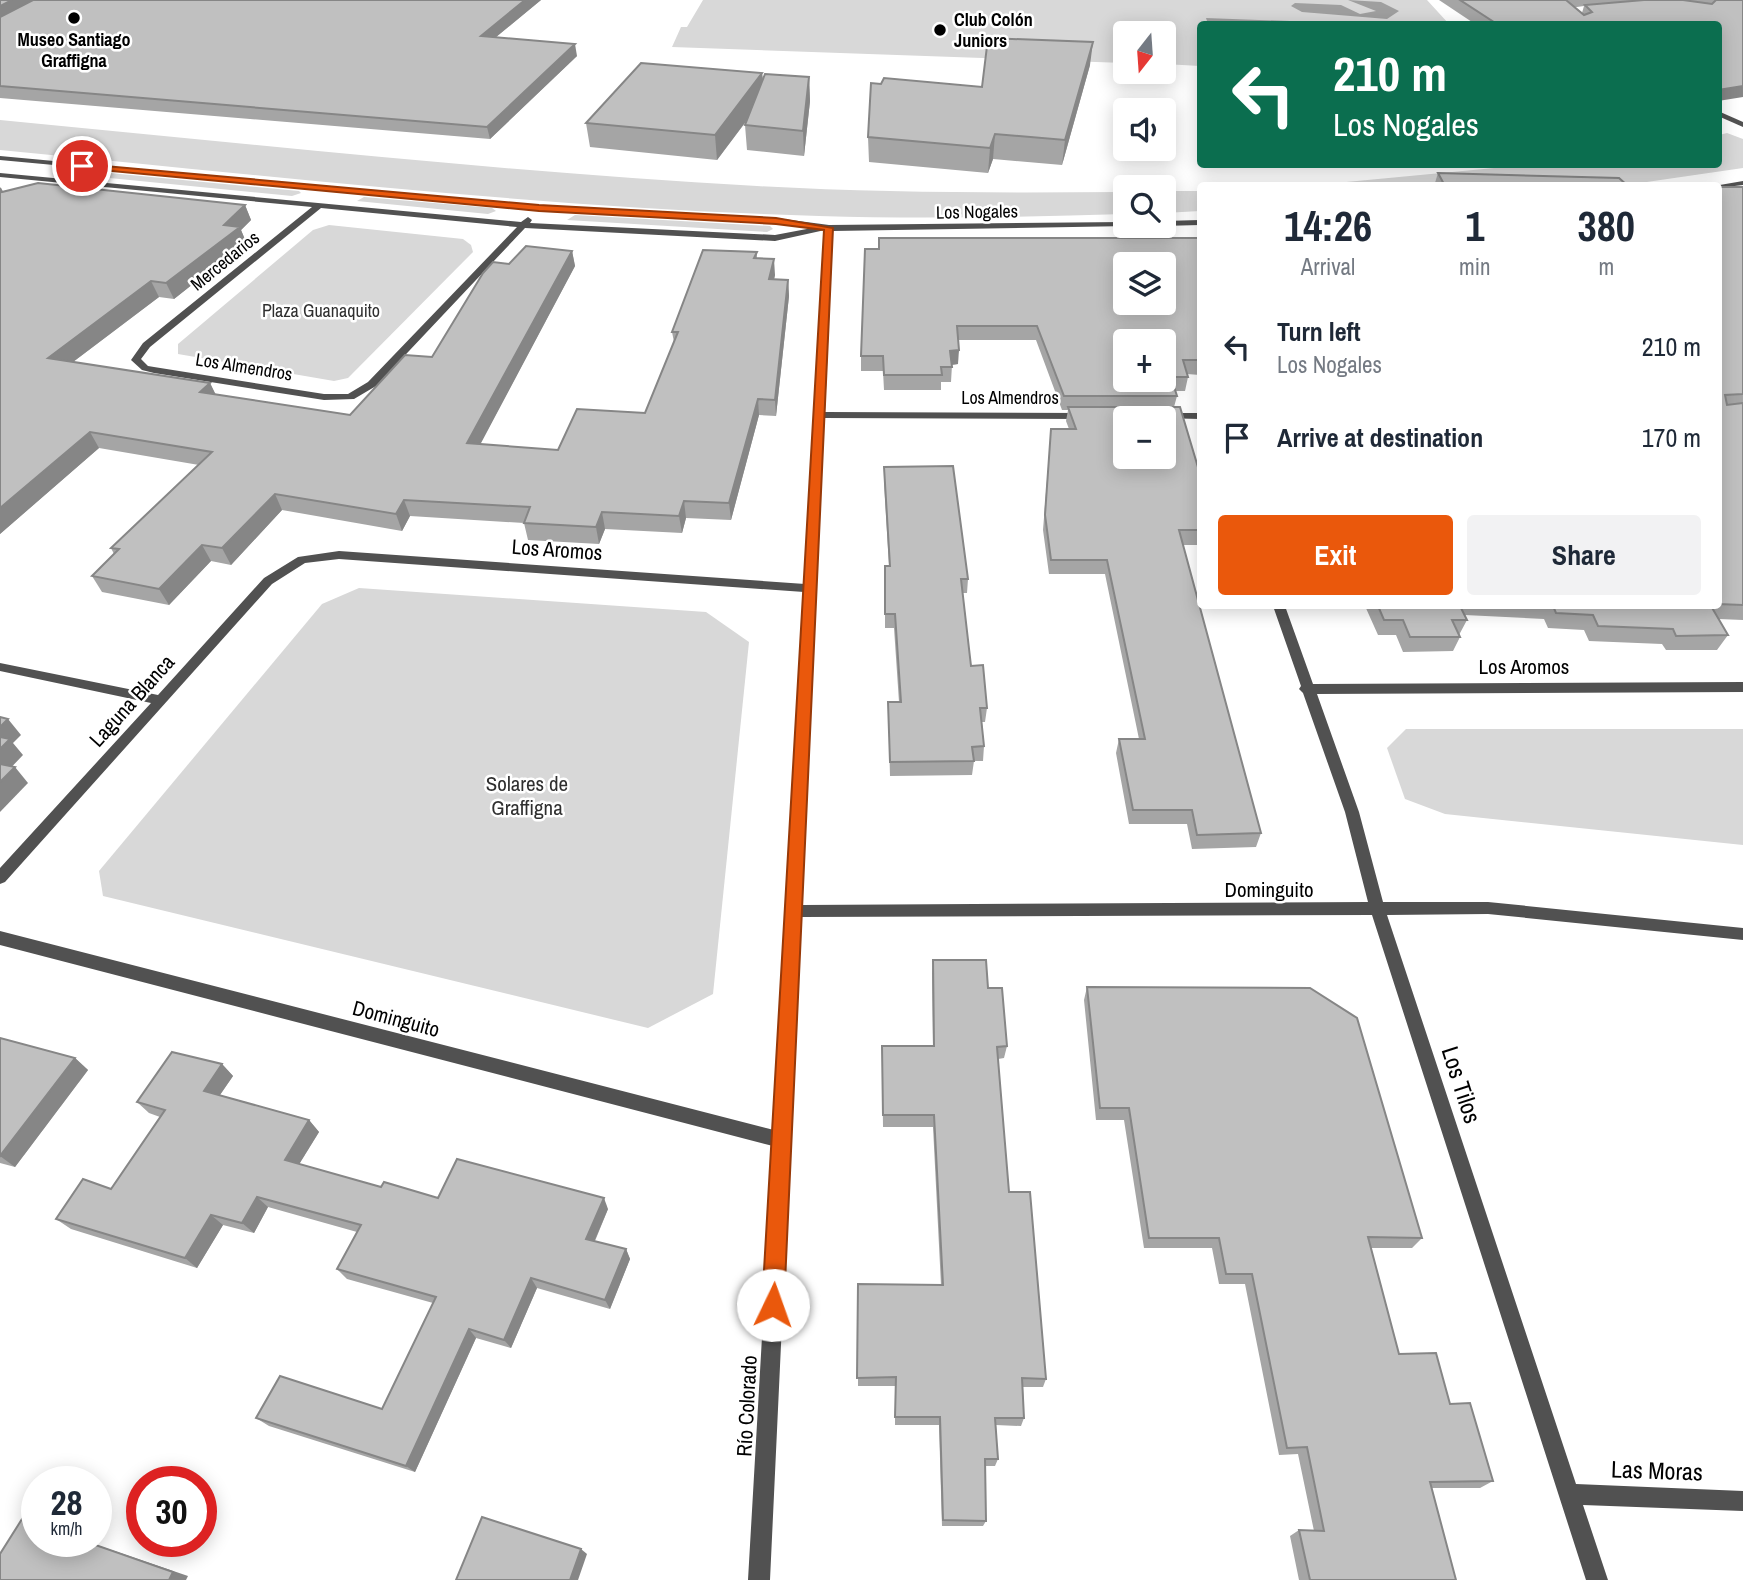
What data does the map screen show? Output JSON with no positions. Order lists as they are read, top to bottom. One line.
{"streets":{"street":["Los Nogales","Mercedarios","Los Almendros","Los Aromos","Laguna Blanca","Dominguito","Los Tilos","Río Colorado","Las Moras"]},"crossings":[["Los Nogales","Mercedarios"],["Los Nogales","Los Almendros"],["Los Nogales","Río Colorado"],["Mercedarios","Los Almendros"],["Los Almendros","Río Colorado"],["Los Aromos","Laguna Blanca"],["Los Aromos","Los Tilos"],["Los Aromos","Río Colorado"],["Dominguito","Los Tilos"],["Dominguito","Río Colorado"],["Los Tilos","Las Moras"]],"parks":["Plaza Guanaquito","Solares de Graffigna"],"places":["Museo Santiago Graffigna","Club Colón Juniors"],"north":"bottom","page":{"map_buttons":["+","−"],"turn":["210 m","Los Nogales"],"eta":["14:26","Arrival","1","min","380","m"],"list":[{"name":"Turn left","note":"Los Nogales","value":"210 m"},{"name":"Arrive at destination","value":"170 m"}],"buttons":["Exit","Share"],"speed":"28 km/h","limit":"30"}}
